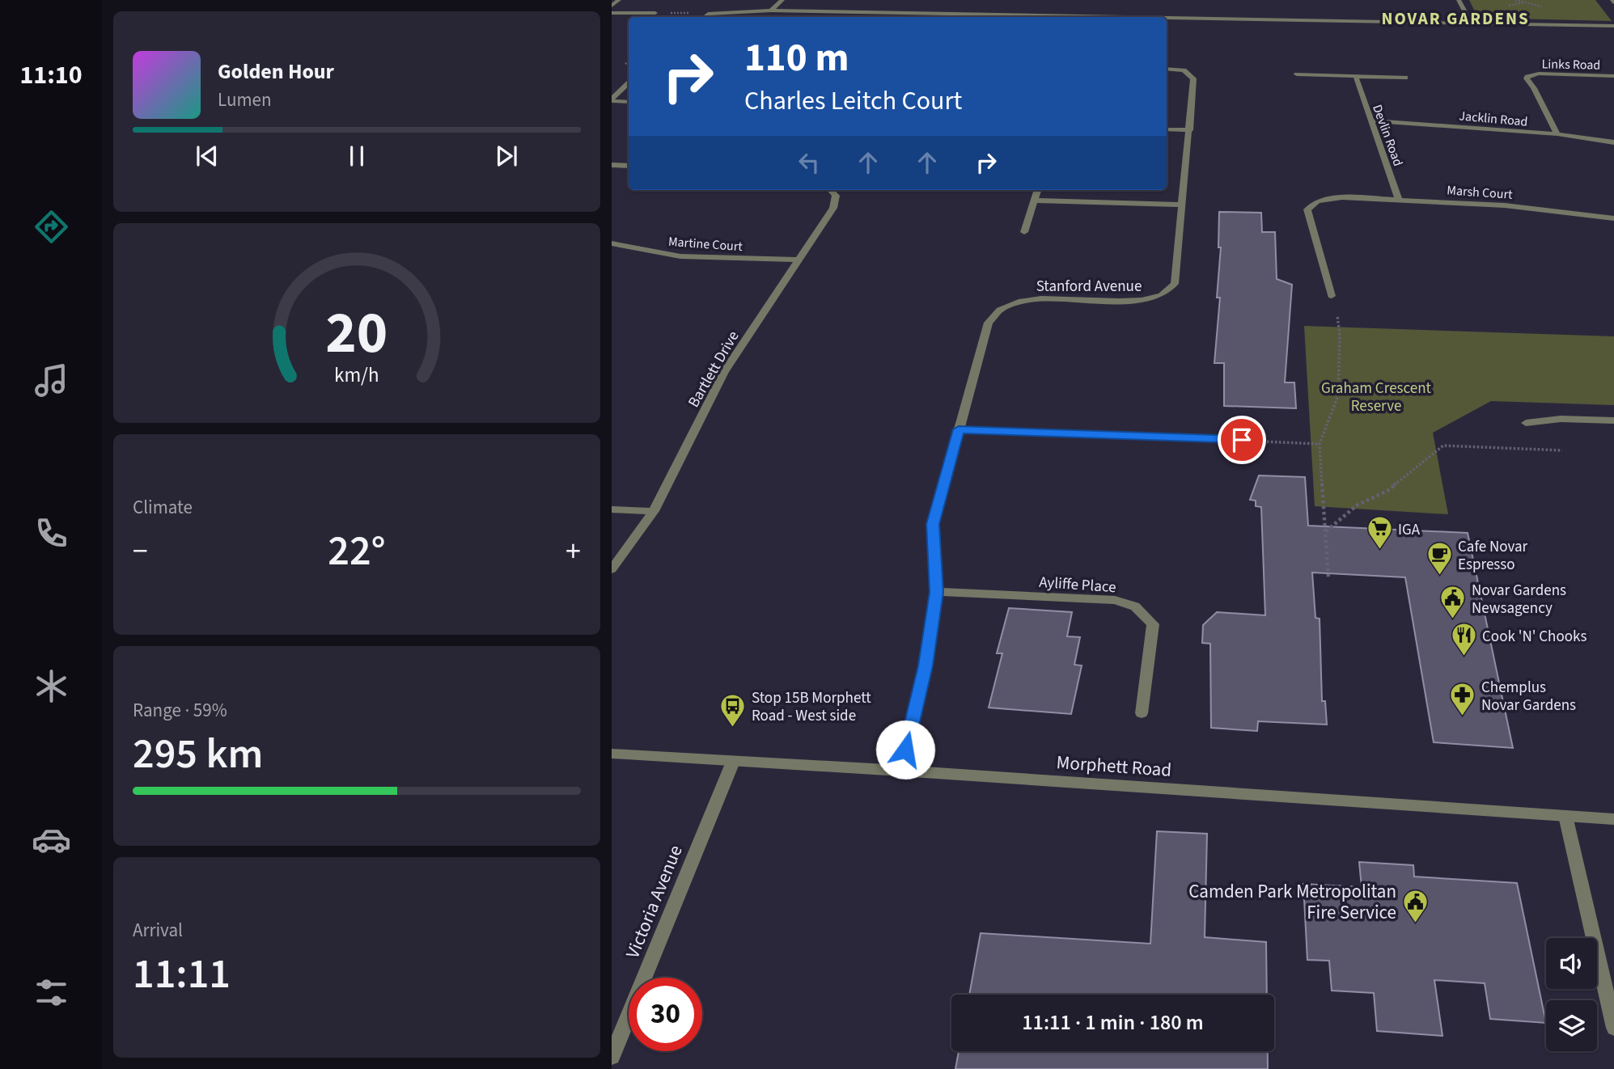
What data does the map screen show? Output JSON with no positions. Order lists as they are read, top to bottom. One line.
{"streets":{"street":["Links Road","Jacklin Road","Devlin Road","Marsh Court","Martine Court","Stanford Avenue","Bartlett Drive","Ayliffe Place","Morphett Road","Victoria Avenue"]},"crossings":[["Links Road","Jacklin Road"],["Jacklin Road","Devlin Road"],["Devlin Road","Marsh Court"],["Martine Court","Bartlett Drive"],["Stanford Avenue","Ayliffe Place"],["Stanford Avenue","Morphett Road"],["Morphett Road","Victoria Avenue"]],"districts":["NOVAR GARDENS"],"parks":["Graham Crescent Reserve"],"places":{"supermarket":["IGA"],"cafe":["Cafe Novar Espresso"],"public building":["Novar Gardens Newsagency","Camden Park Metropolitan Fire Service"],"restaurant":["Cook 'N' Chooks"],"pharmacy":["Chemplus Novar Gardens"],"bus stop":["Stop 15B Morphett Road - West side"]},"page":{"tabs":"11:10","turn":["110 m","Charles Leitch Court"],"song":["Golden Hour","Lumen"],"tile":["Climate",["Range · 59%","295 km"],["Arrival","11:11"]],"heat":["−","22°","+"],"limit":"30","trip":"11:11 · 1 min · 180 m","gauge":["20","km/h"]}}
